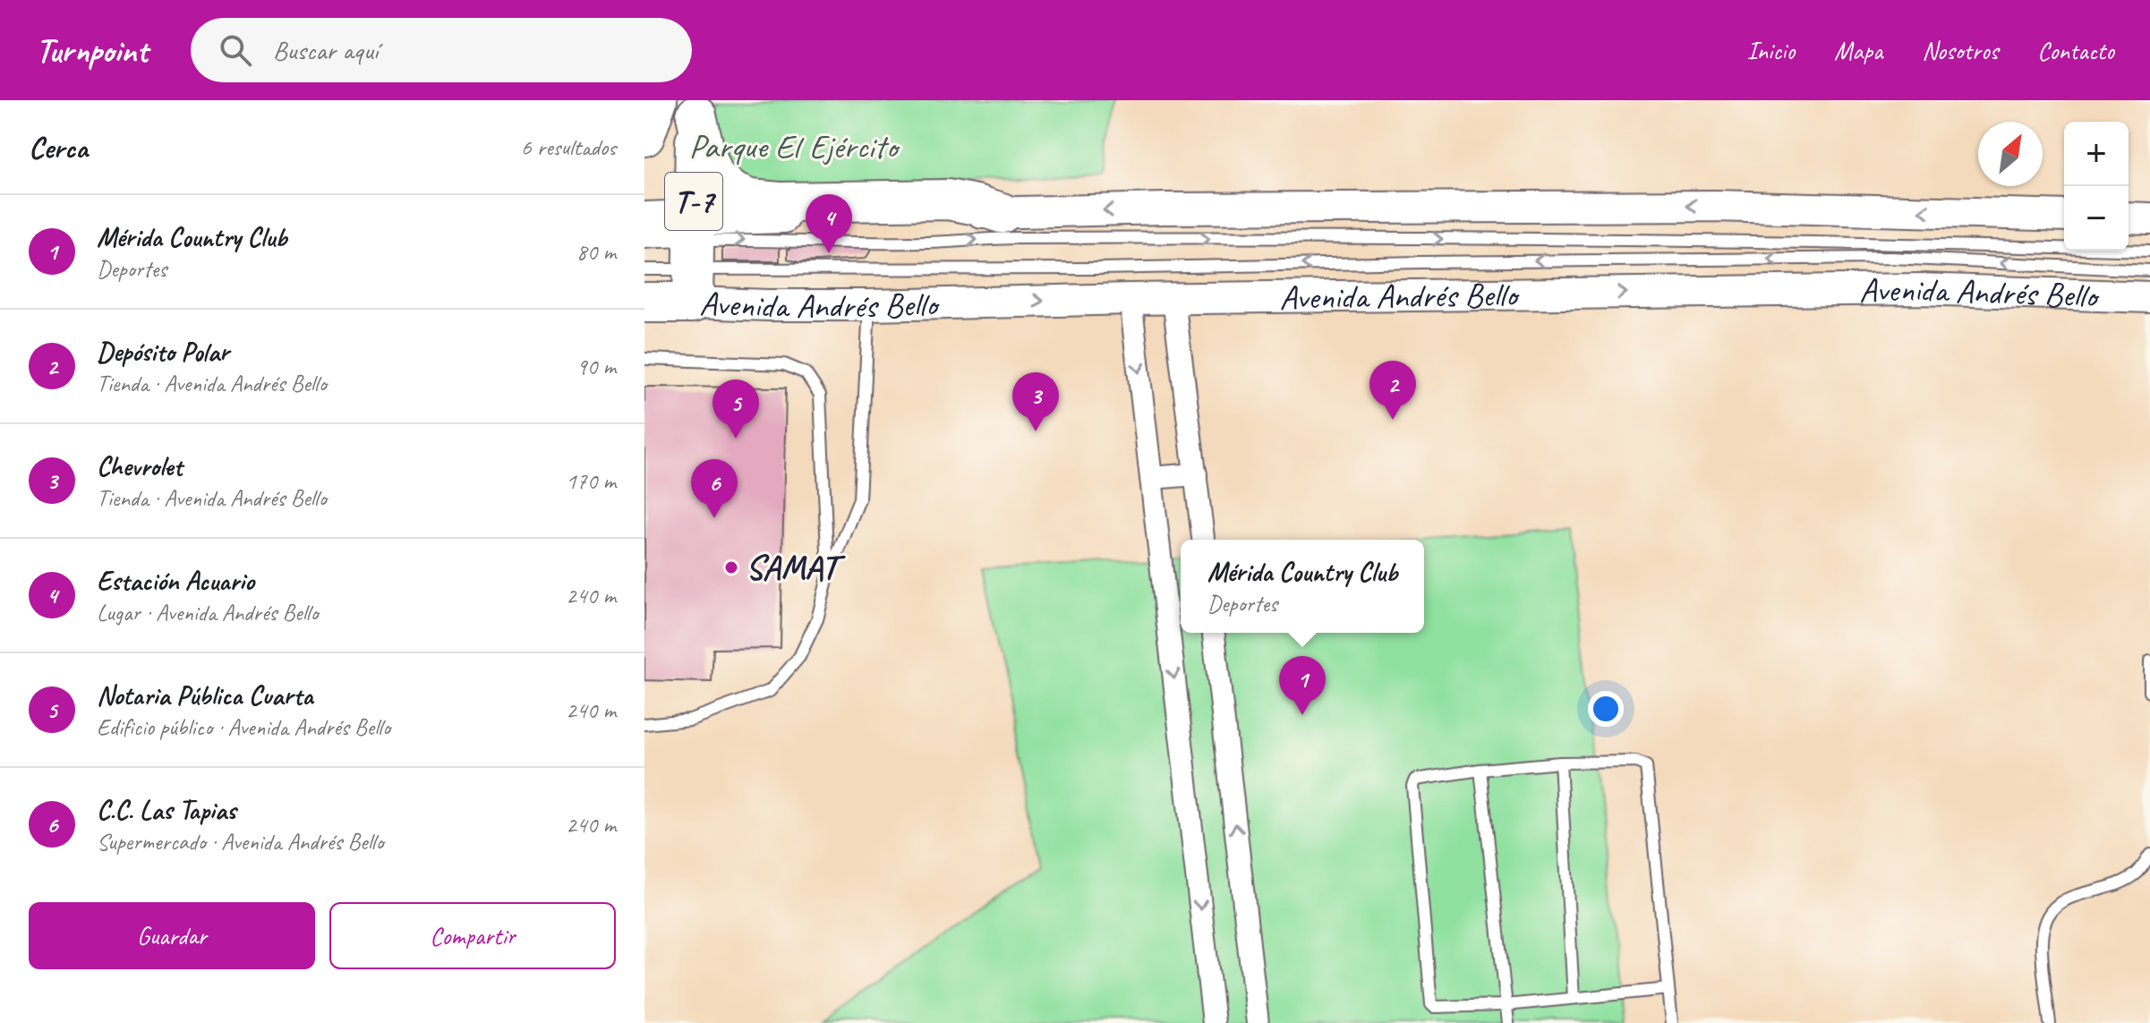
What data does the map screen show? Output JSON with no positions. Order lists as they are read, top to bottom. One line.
{"streets":{"highway":["T-7"],"street":["Avenida Andrés Bello"]},"crossings":[["T-7","Avenida Andrés Bello"]],"parks":["Parque El Ejército"],"places":["SAMAT"],"north":"top right","page":{"header":"Turnpoint","search":"Buscar aquí","nav":["Inicio","Mapa","Nosotros","Contacto"],"heading":["Cerca","6 resultados"],"map_buttons":["+","−"],"list":[{"mark":"1","name":"Mérida Country Club","note":"Deportes","value":"80 m"},{"mark":"2","name":"Depósito Polar","note":"Tienda · Avenida Andrés Bello","value":"90 m"},{"mark":"3","name":"Chevrolet","note":"Tienda · Avenida Andrés Bello","value":"170 m"},{"mark":"4","name":"Estación Acuario","note":"Lugar · Avenida Andrés Bello","value":"240 m"},{"mark":"5","name":"Notaria Pública Cuarta","note":"Edificio público · Avenida Andrés Bello","value":"240 m"},{"mark":"6","name":"C.C. Las Tapias","note":"Supermercado · Avenida Andrés Bello","value":"240 m"}],"pins":["4","2","3","5","6","1"],"popup":["Mérida Country Club","Deportes"],"buttons":["Guardar","Compartir"]}}
